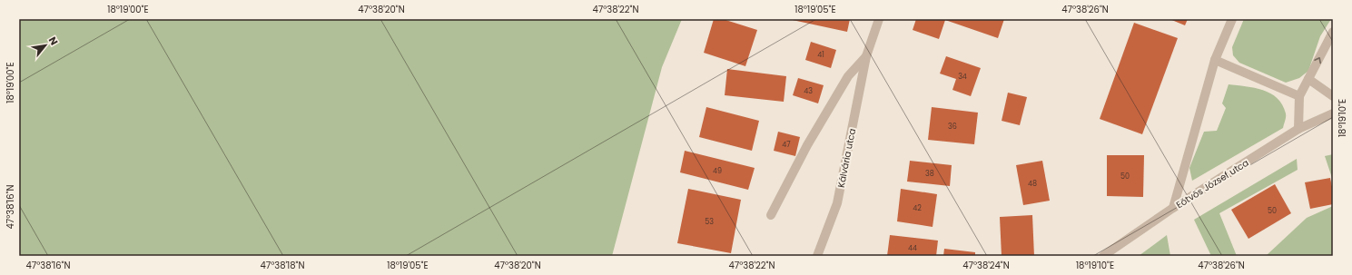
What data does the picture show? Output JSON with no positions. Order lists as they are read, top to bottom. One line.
{"streets":{"street":["Kálvária utca","Eötvös József utca"]},"house_numbers":["41","34","43","36","47","49","38","50","48","42","50","53","44"],"north":"top right","coordinates":["18°19'00\"E","47°38'20\"N","47°38'22\"N","18°19'05\"E","47°38'26\"N","18°19'10\"E","47°38'16\"N","47°38'18\"N","47°38'24\"N"]}
